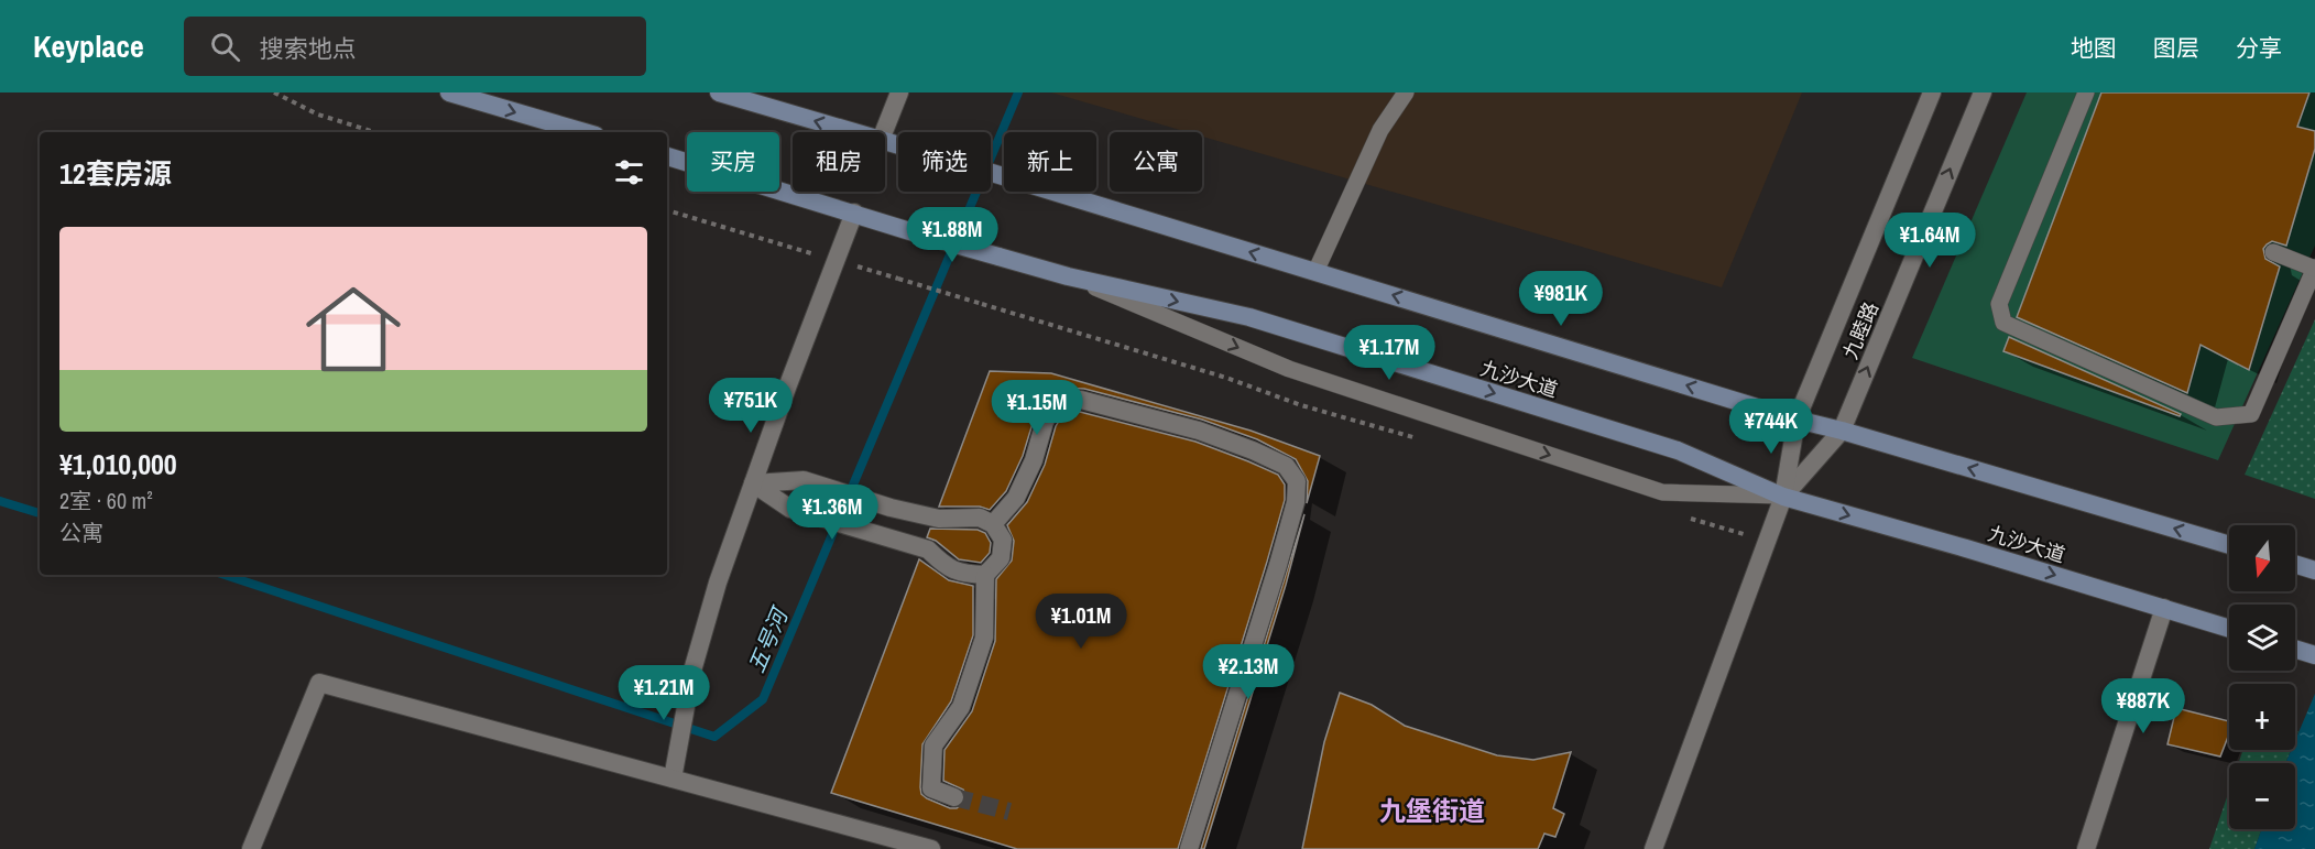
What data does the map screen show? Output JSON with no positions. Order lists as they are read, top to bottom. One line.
{"streets":{"main road":["九沙大道"],"street":["九睦路"]},"crossings":[["九睦路","九沙大道"]],"districts":["九堡街道"],"water":["五号河"],"north":"bottom","page":{"header":"Keyplace","search":"搜索地点","nav":["地图","图层","分享"],"chip":["买房","租房","筛选","新上","公寓"],"heading":"12套房源","price":["¥1.88M","¥1.64M","¥981K","¥1.17M","¥751K","¥1.15M","¥744K","¥1.36M","¥1.01M","¥2.13M","¥1.21M","¥887K"],"list":[{"name":"¥1,010,000","note":"2室 · 60 m² · 公寓"}],"map_buttons":["+","−"]}}
